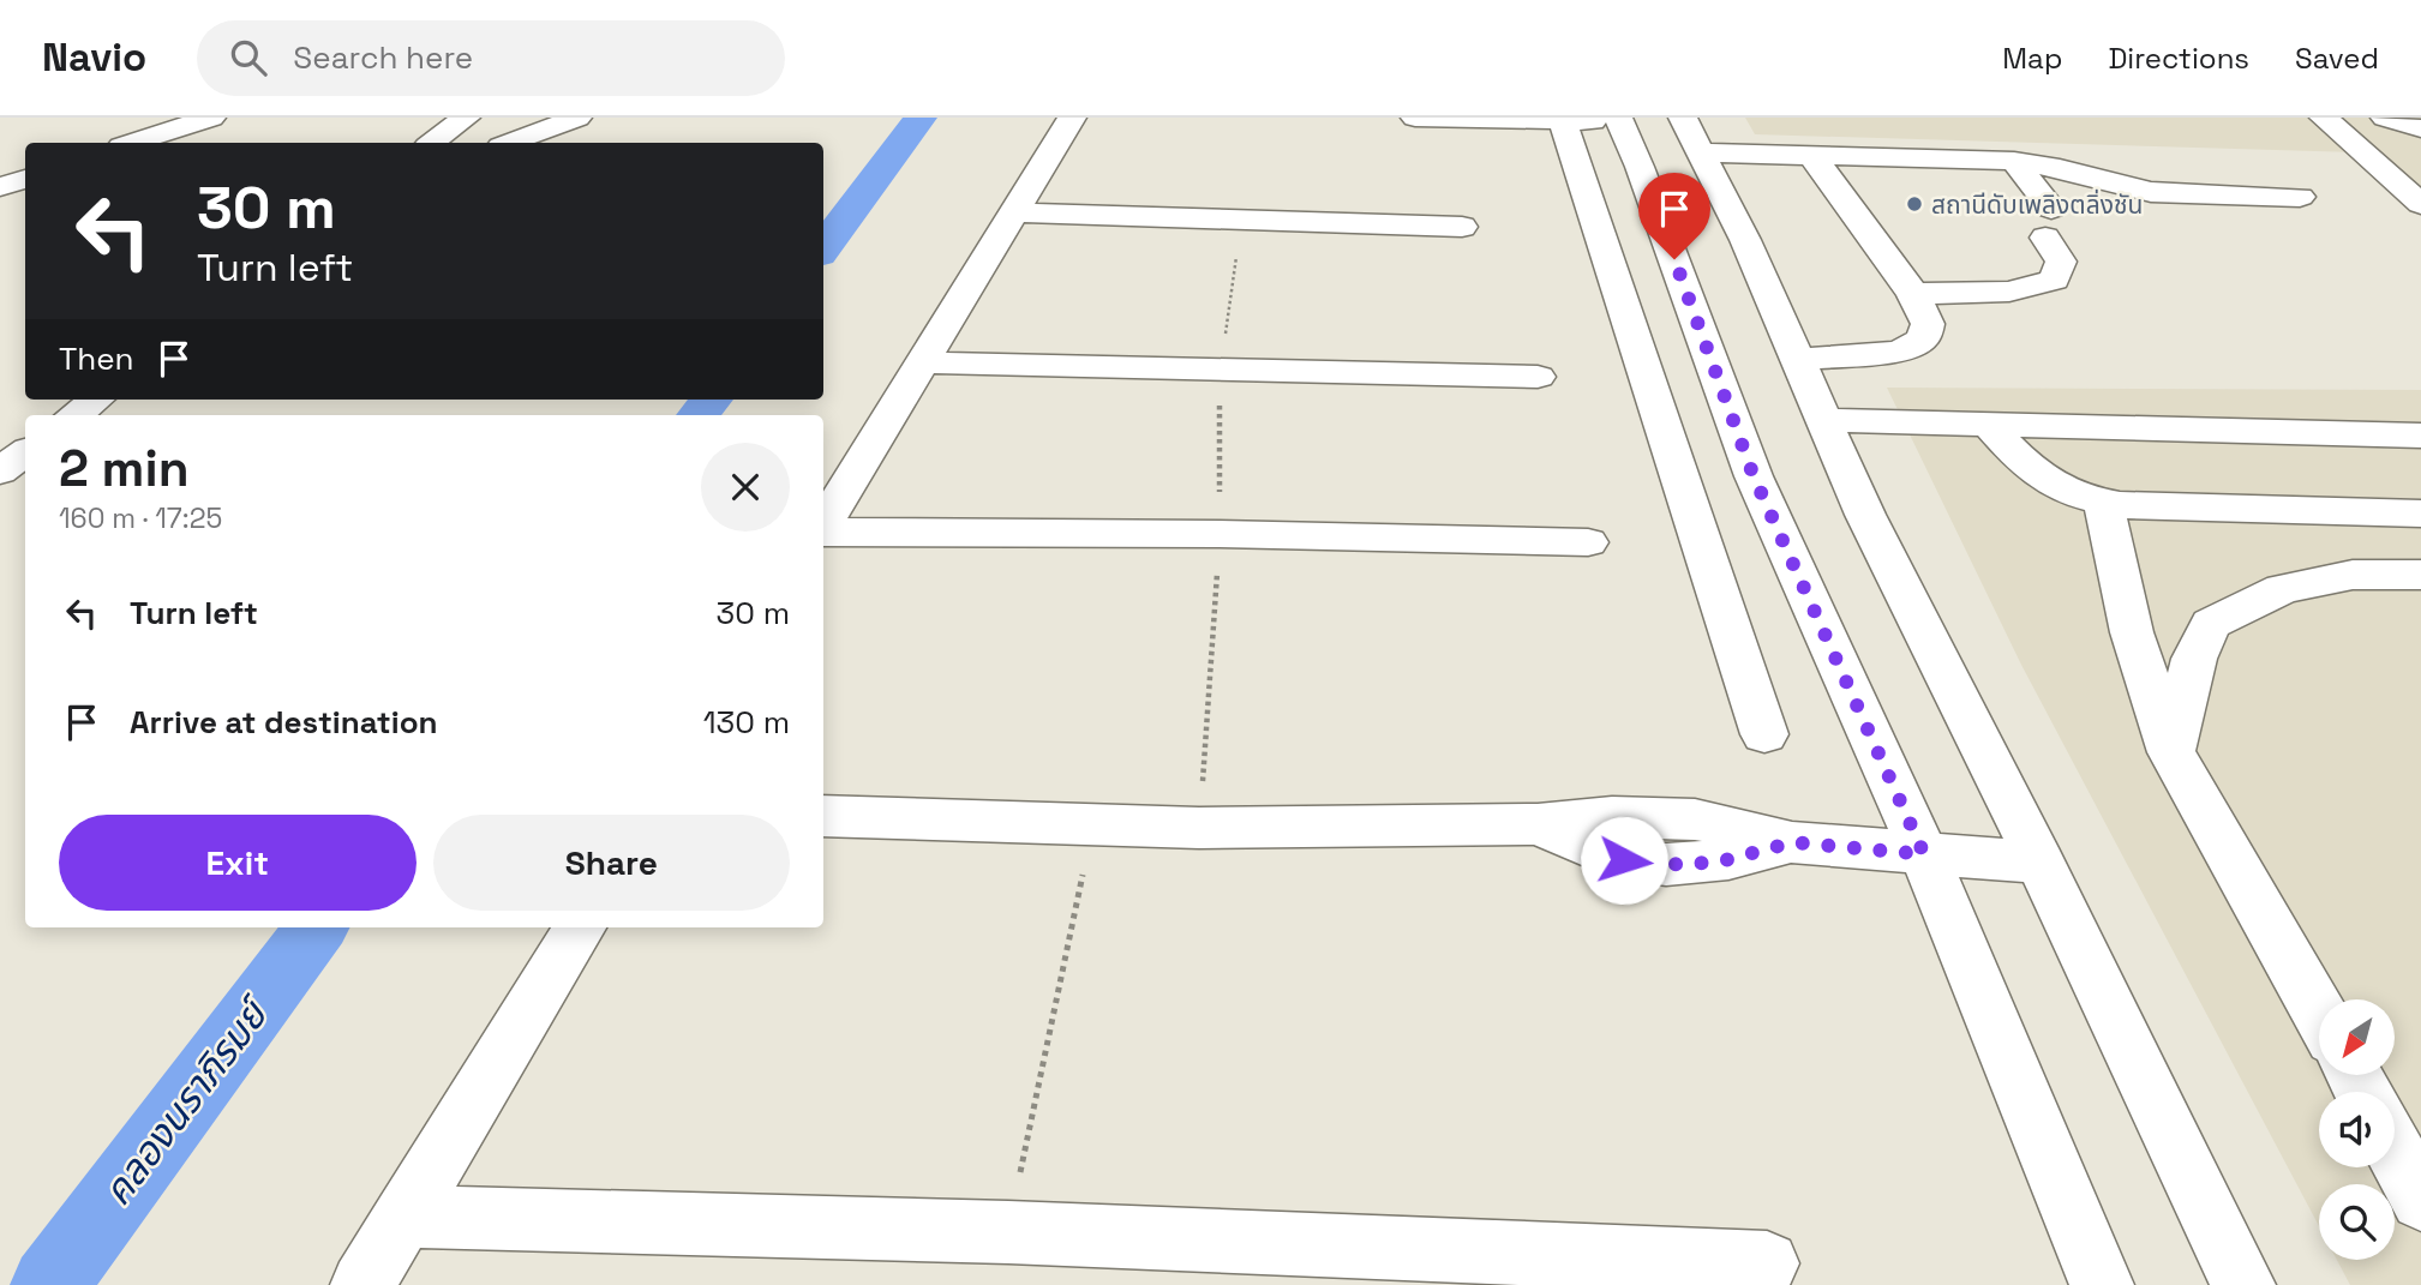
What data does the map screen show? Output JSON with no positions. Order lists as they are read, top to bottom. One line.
{"water":["คลองนราภิรมย์"],"places":["สถานีดับเพลิงตลิ่งชัน"],"north":"bottom left","page":{"header":"Navio","search":"Search here","nav":["Map","Directions","Saved"],"turn":["30 m","Turn left"],"then":"Then","heading":["2 min","160 m · 17:25"],"list":[{"name":"Turn left","value":"30 m"},{"name":"Arrive at destination","value":"130 m"}],"buttons":["Exit","Share"]}}
